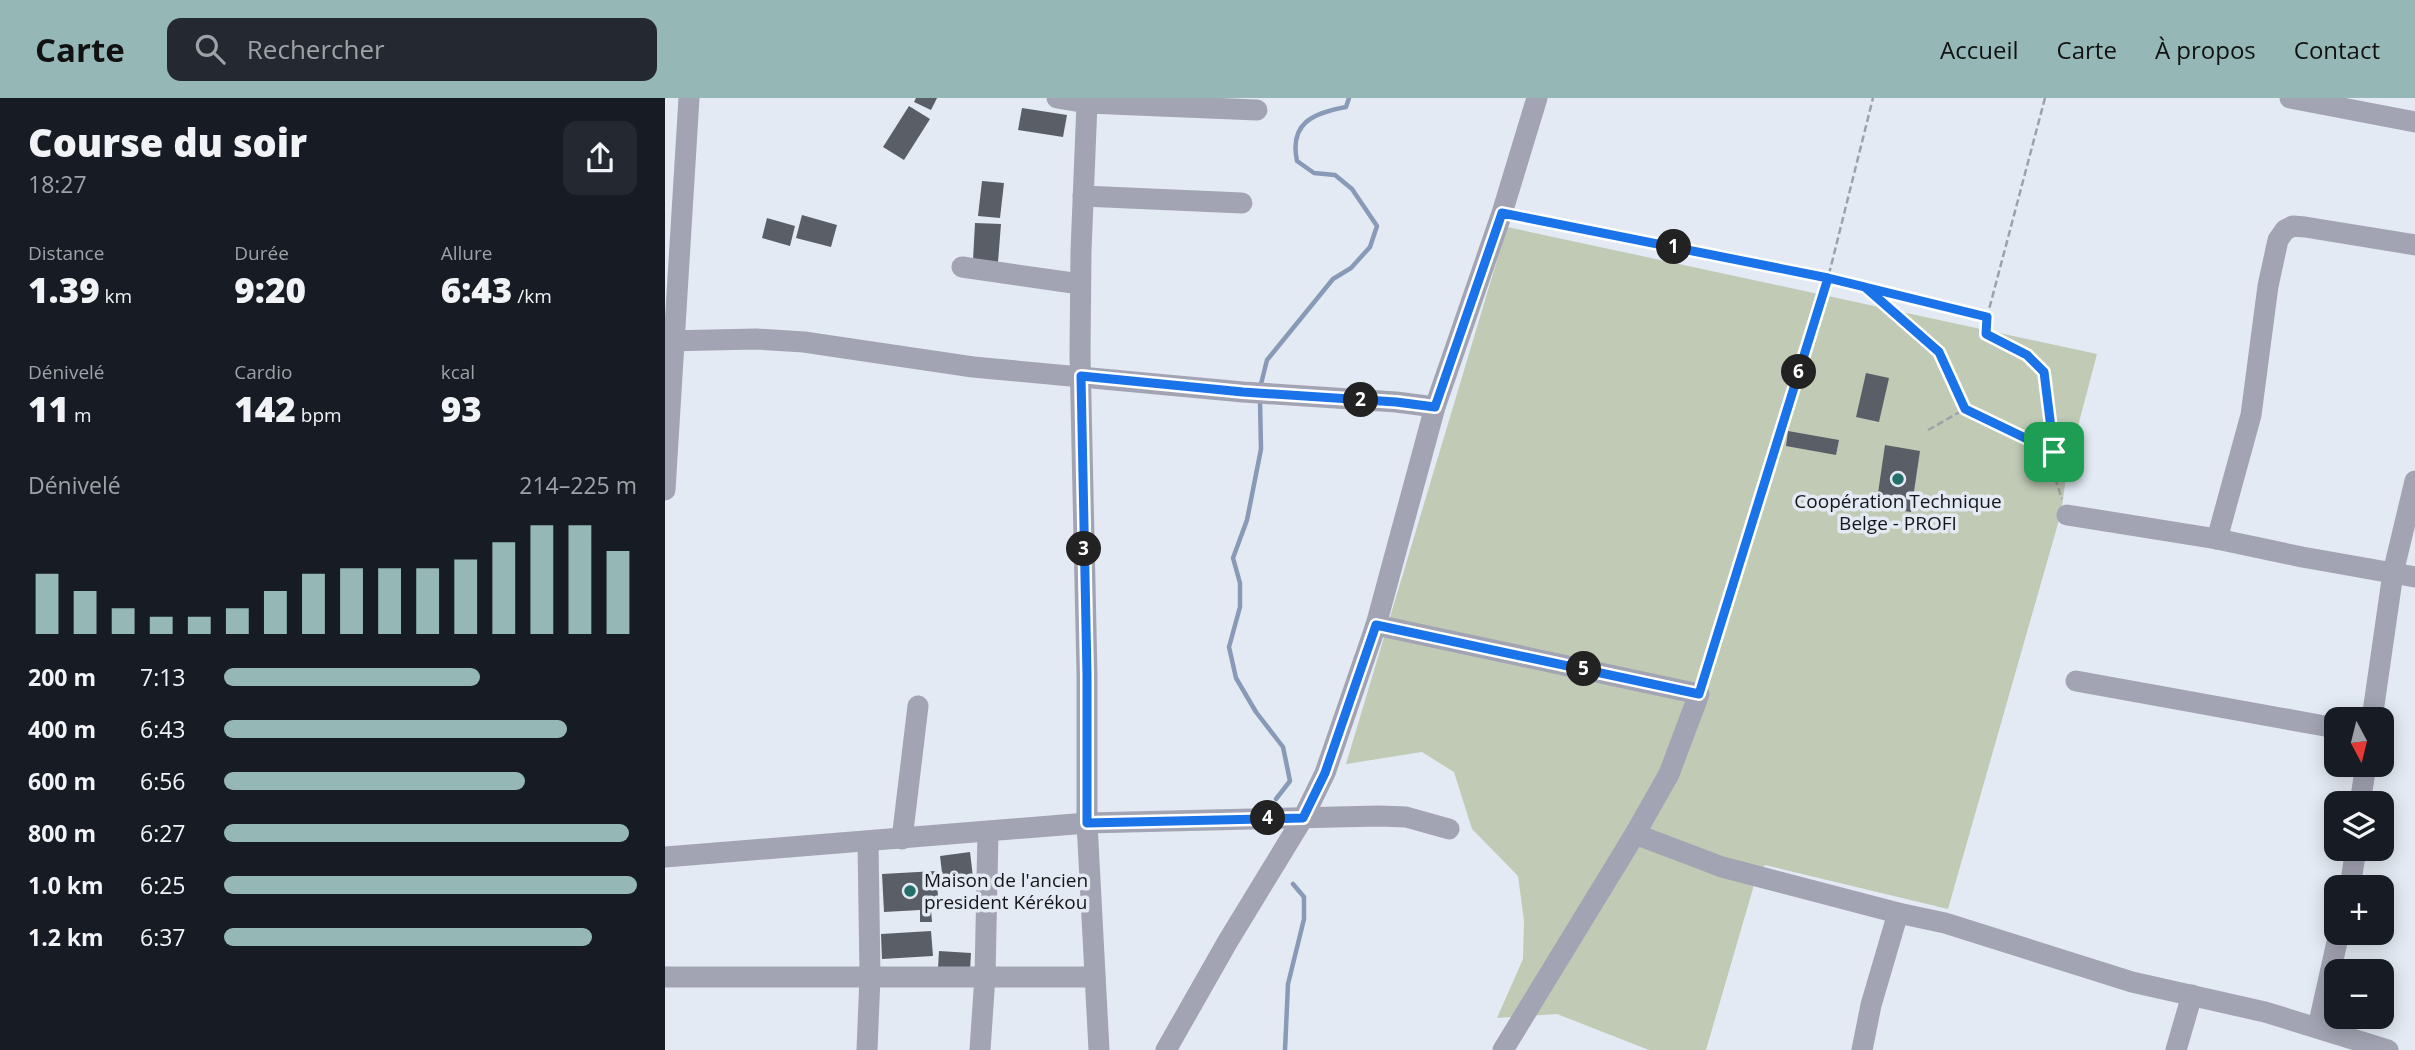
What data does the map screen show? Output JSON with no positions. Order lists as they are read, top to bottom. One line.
{"places":["Coopération Technique Belge - PROFI","Maison de l'ancien president Kérékou"],"north":"bottom","page":{"header":"Carte","search":"Rechercher","nav":["Accueil","Carte","À propos","Contact"],"heading":["Course du soir","18:27"],"stats":[["Distance","1.39 km"],["Durée","9:20"],["Allure","6:43 /km"],["Dénivelé","11 m"],["Cardio","142 bpm"],["kcal","93"]],"pins":["1","6","2","3","5","4"],"chart":["Dénivelé","214–225 m"],"list":[{"name":"200 m","note":"7:13"},{"name":"400 m","note":"6:43"},{"name":"600 m","note":"6:56"},{"name":"800 m","note":"6:27"},{"name":"1.0 km","note":"6:25"},{"name":"1.2 km","note":"6:37"}],"map_buttons":["+","−"]}}
